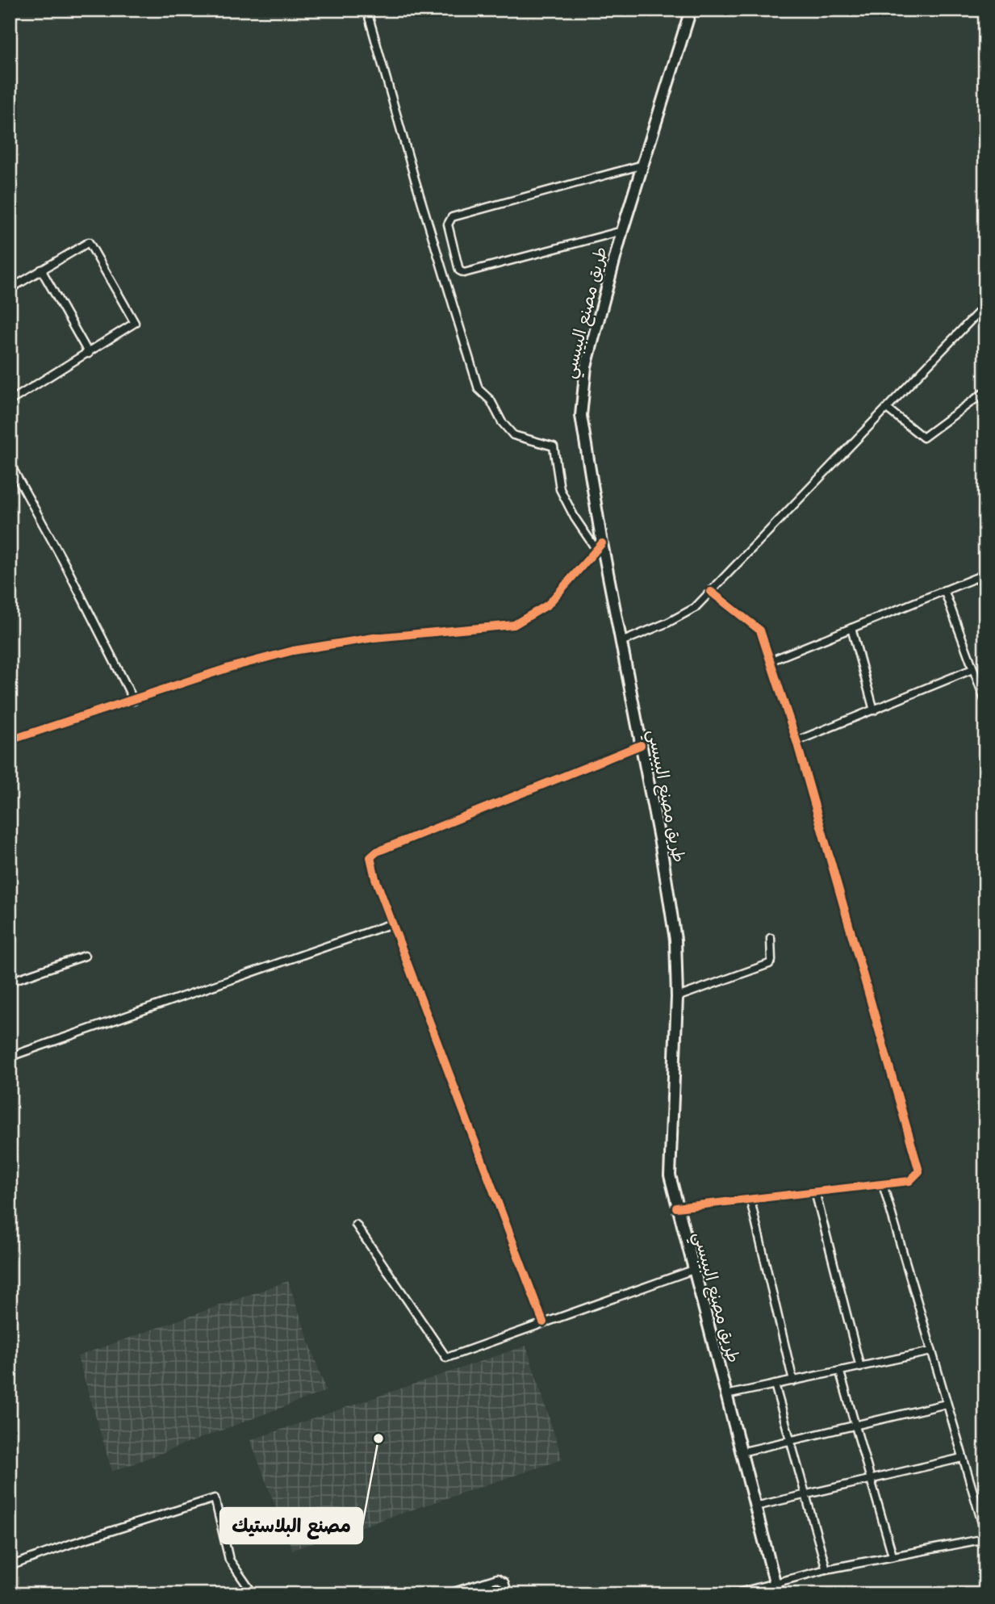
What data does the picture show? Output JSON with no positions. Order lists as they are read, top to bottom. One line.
{"streets":{"main road":["طريق مصنع البيبسي"]},"places":["مصنع البلاستيك"]}
